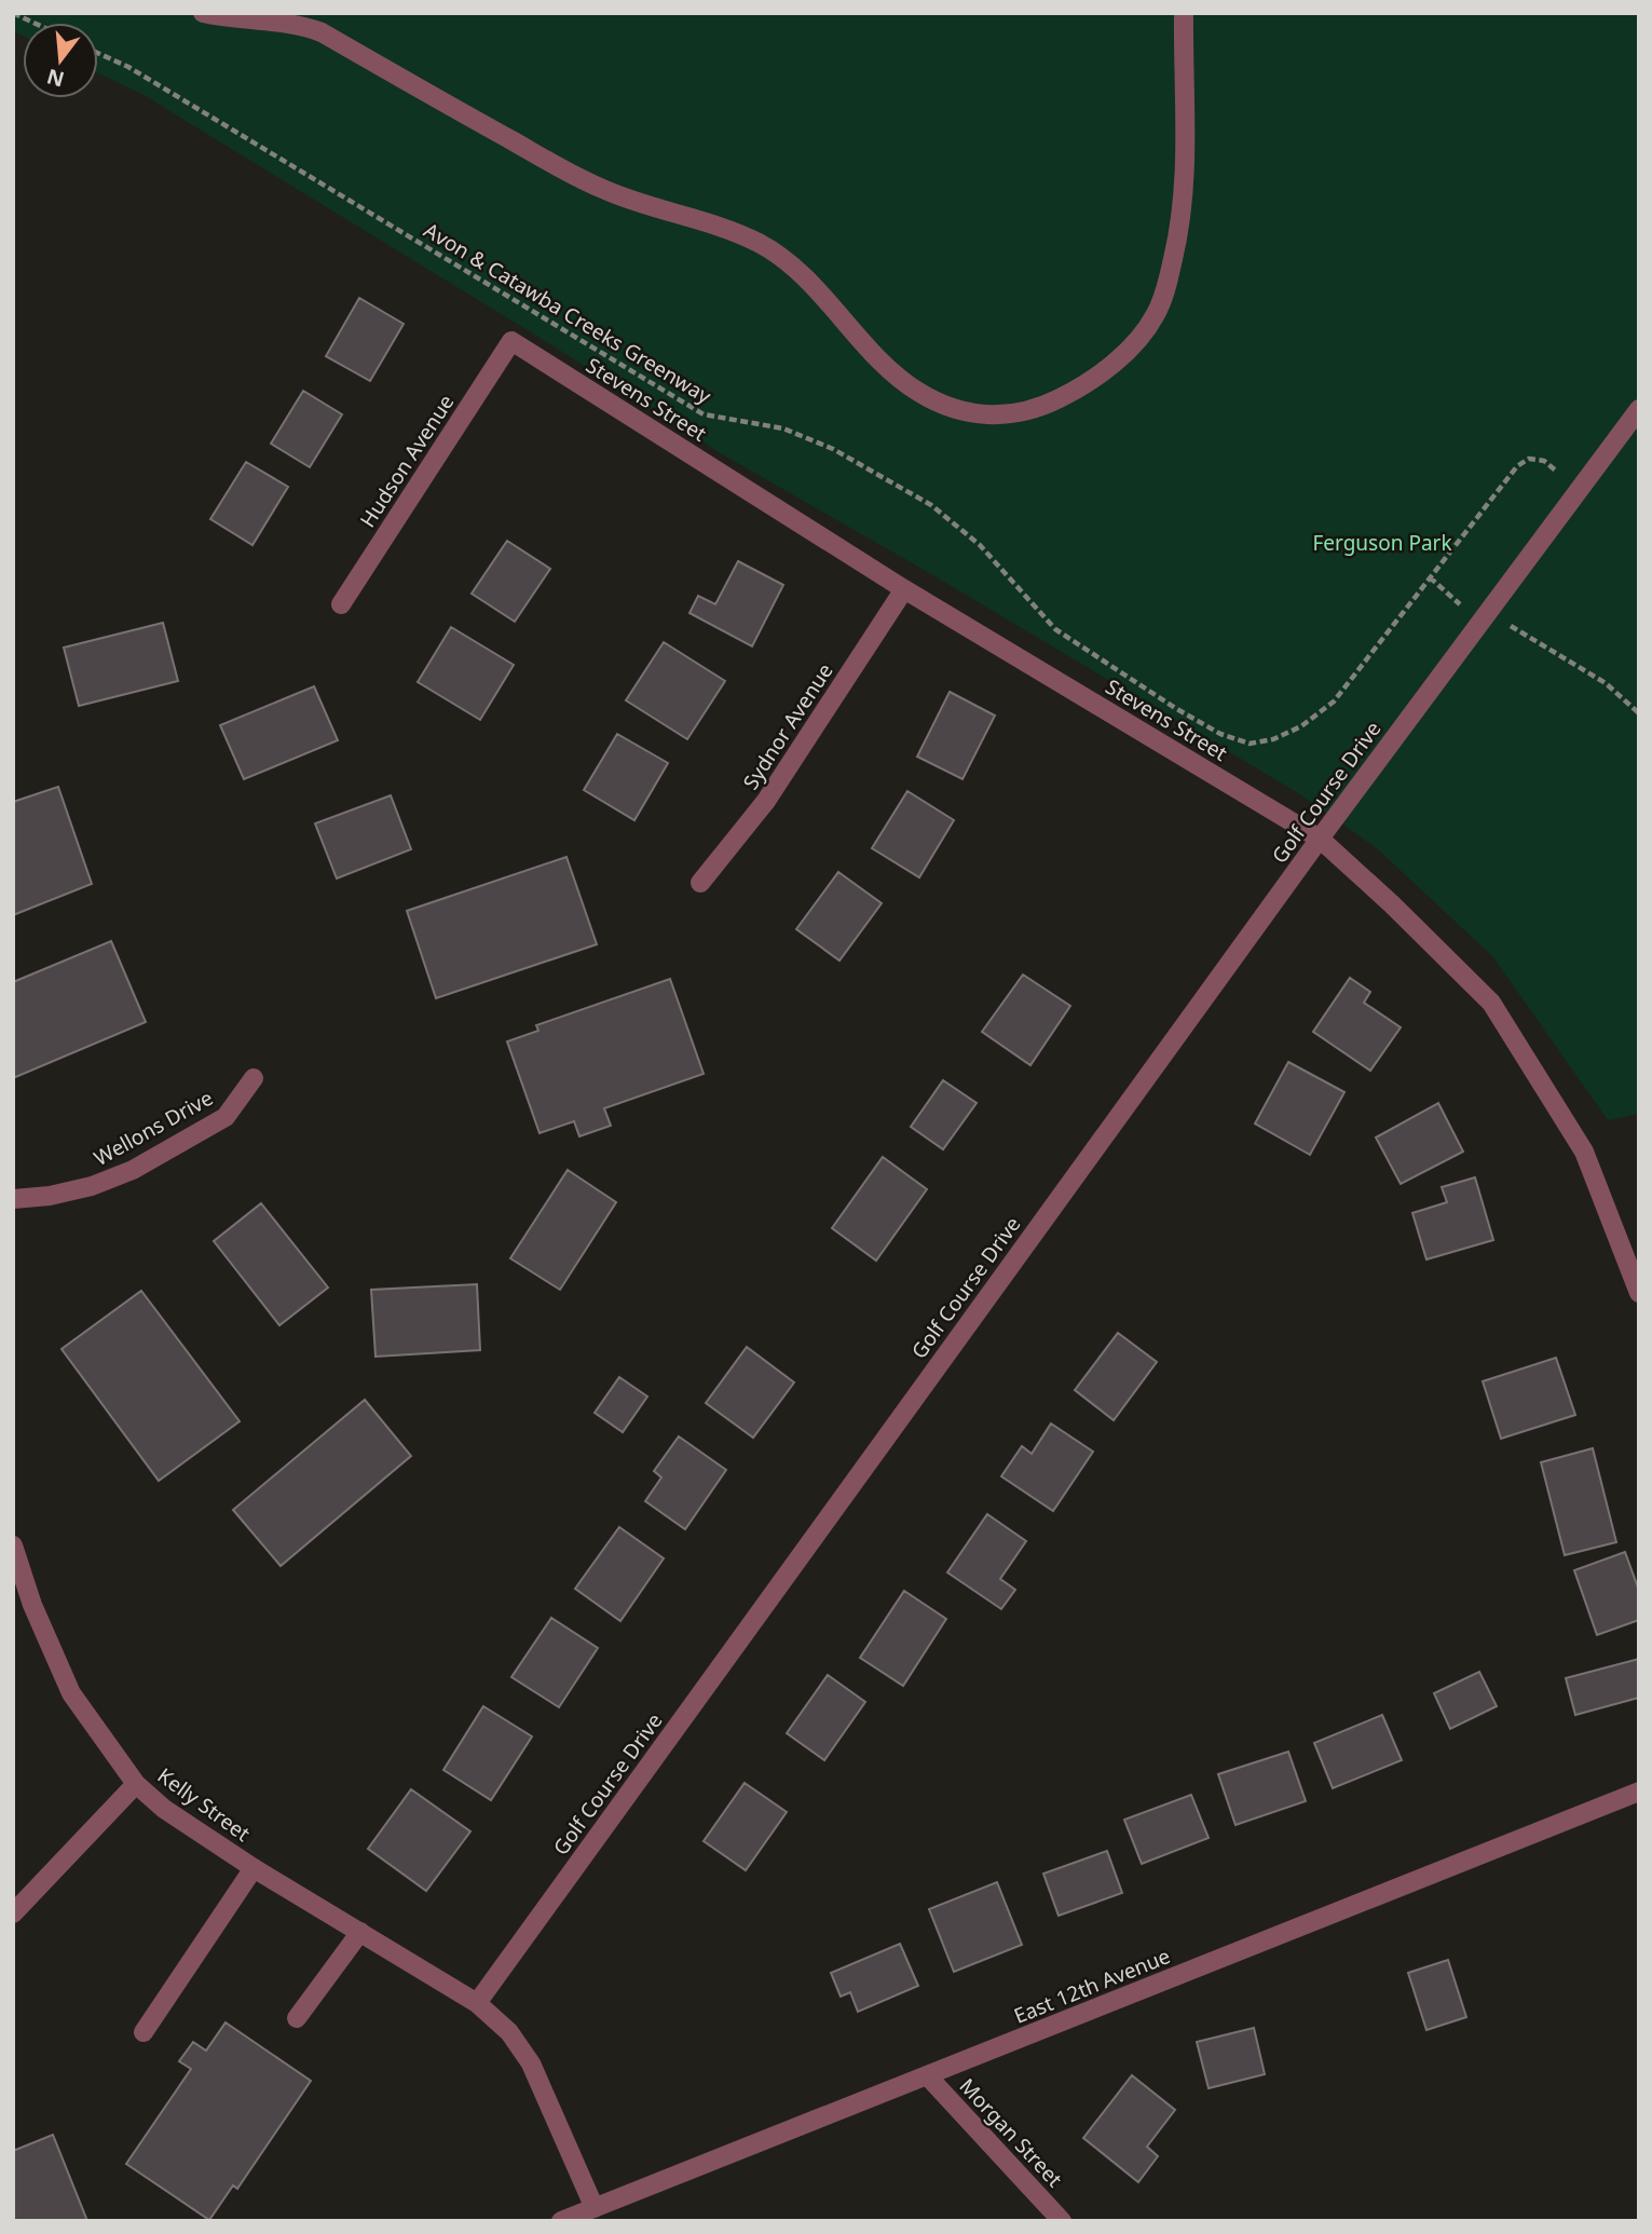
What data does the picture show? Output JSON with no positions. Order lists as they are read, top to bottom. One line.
{"streets":{"street":["Stevens Street","Hudson Avenue","Sydnor Avenue","Golf Course Drive","Wellons Drive","Kelly Street","East 12th Avenue","Morgan Street"],"path":["Avon & Catawba Creeks Greenway"]},"crossings":[["Avon & Catawba Creeks Greenway","Golf Course Drive"],["Stevens Street","Hudson Avenue"],["Stevens Street","Sydnor Avenue"],["Stevens Street","Golf Course Drive"],["Golf Course Drive","Kelly Street"],["East 12th Avenue","Morgan Street"]],"parks":["Ferguson Park"],"north":"bottom"}
